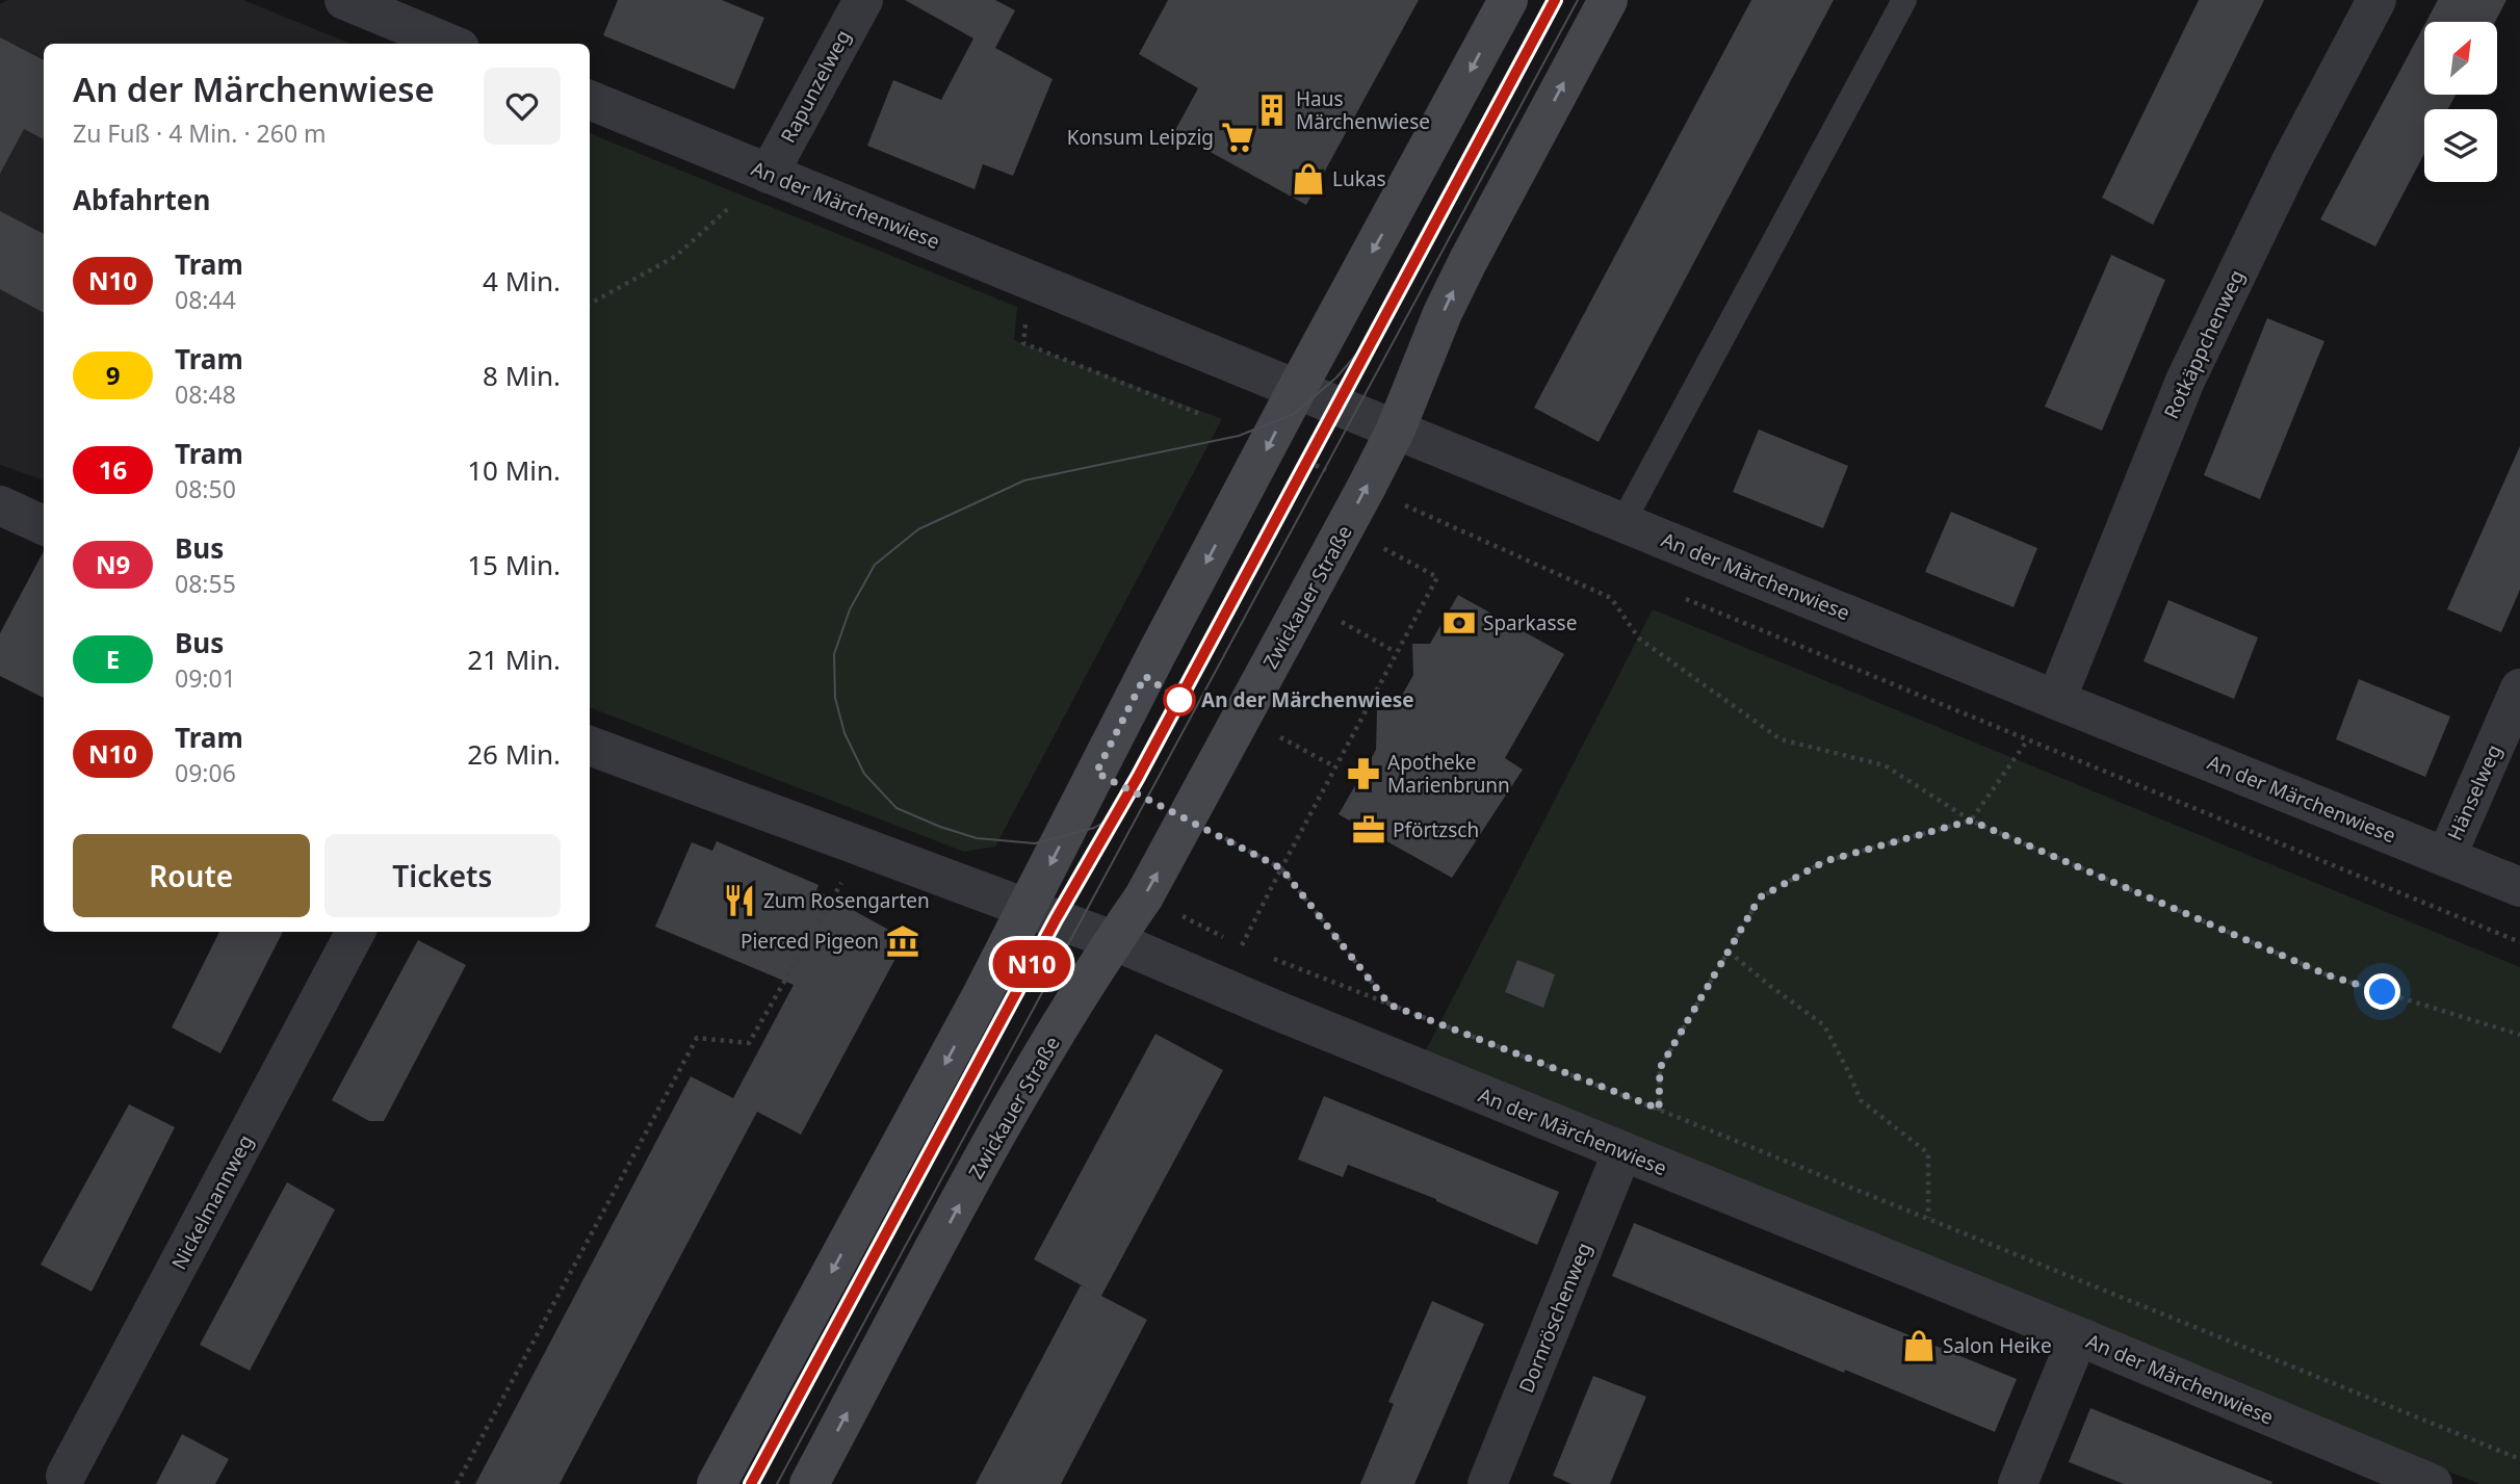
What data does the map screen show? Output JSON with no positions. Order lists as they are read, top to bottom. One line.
{"streets":{"main road":["Zwickauer Straße"],"street":["Rapunzelweg","An der Märchenwiese","Rotkäppchenweg","Hänselweg","Nickelmannweg","Dornröschenweg"]},"crossings":[["Rapunzelweg","An der Märchenwiese"],["An der Märchenwiese","Rotkäppchenweg"],["An der Märchenwiese","Zwickauer Straße"],["An der Märchenwiese","Hänselweg"],["An der Märchenwiese","Dornröschenweg"]],"places":{"building":["Haus Märchenwiese"],"supermarket":["Konsum Leipzig"],"shop":["Lukas","Salon Heike"],"bank":["Sparkasse"],"other":["An der Märchenwiese"],"pharmacy":["Apotheke Marienbrunn"],"office":["Pförtzsch"],"restaurant":["Zum Rosengarten"],"museum":["Pierced Pigeon"]},"lines":["tram line N10"],"north":"top right","page":{"on_map":"N10","heading":[["An der Märchenwiese","Zu Fuß · 4 Min. · 260 m"],"Abfahrten"],"list":[{"mark":"N10","name":"Tram","note":"08:44","value":"4 Min."},{"mark":"9","name":"Tram","note":"08:48","value":"8 Min."},{"mark":"16","name":"Tram","note":"08:50","value":"10 Min."},{"mark":"N9","name":"Bus","note":"08:55","value":"15 Min."},{"mark":"E","name":"Bus","note":"09:01","value":"21 Min."},{"mark":"N10","name":"Tram","note":"09:06","value":"26 Min."}],"buttons":["Route","Tickets"]}}
